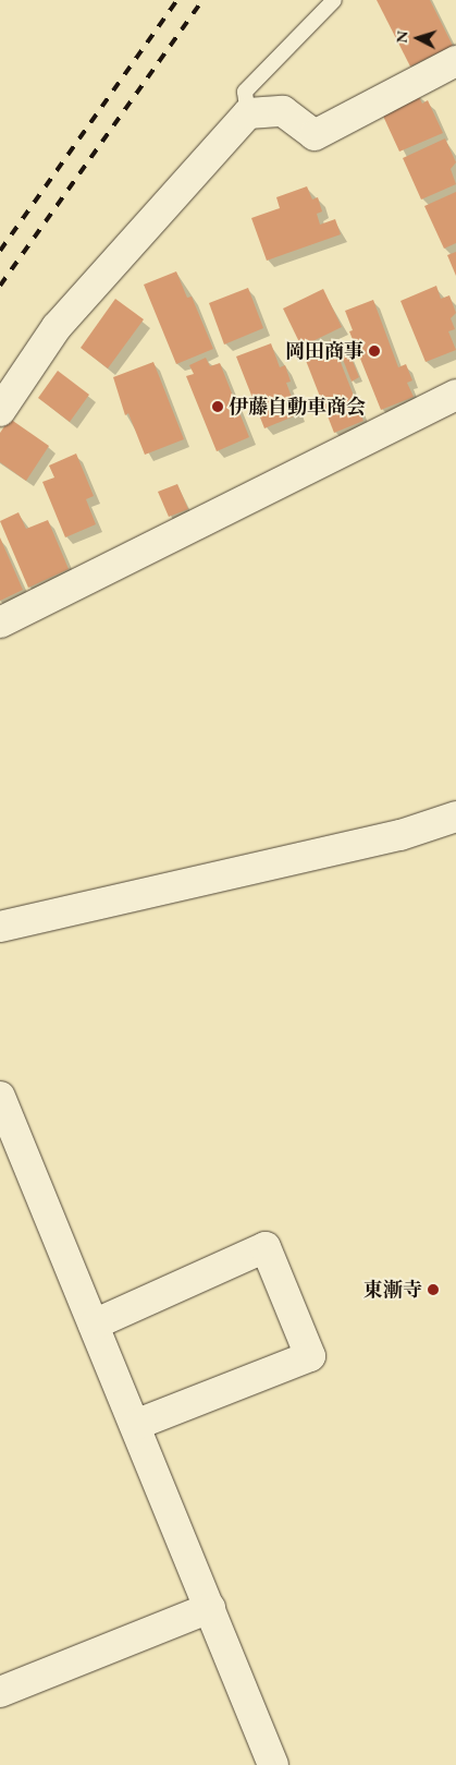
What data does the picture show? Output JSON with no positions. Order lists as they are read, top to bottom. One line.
{"places":["岡田商事","伊藤自動車商会","東漸寺"],"north":"left"}
